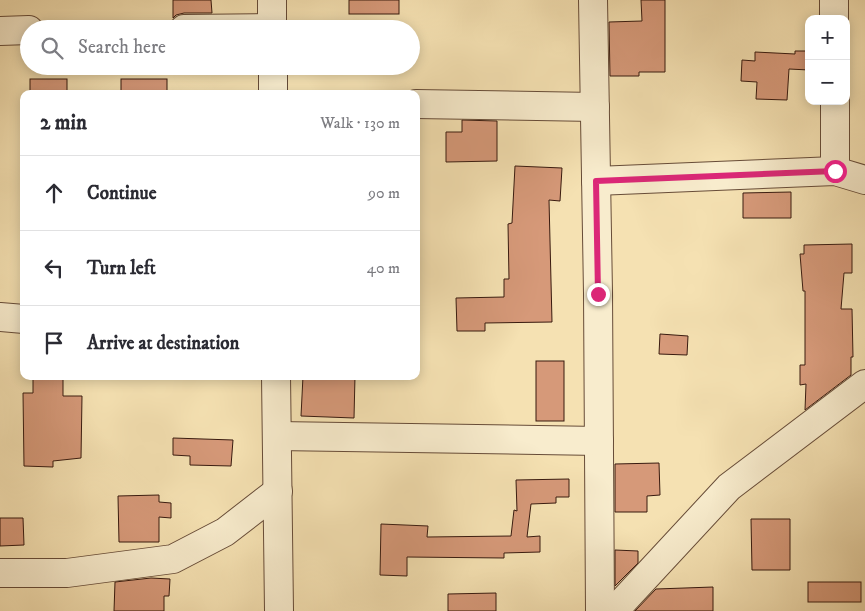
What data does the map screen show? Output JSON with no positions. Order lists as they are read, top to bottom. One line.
{"page":{"map_buttons":["+","−"],"search":"Search here","heading":["2 min","Walk · 130 m"],"list":[["Continue","90 m"],["Turn left","40 m"],"Arrive at destination"]}}
